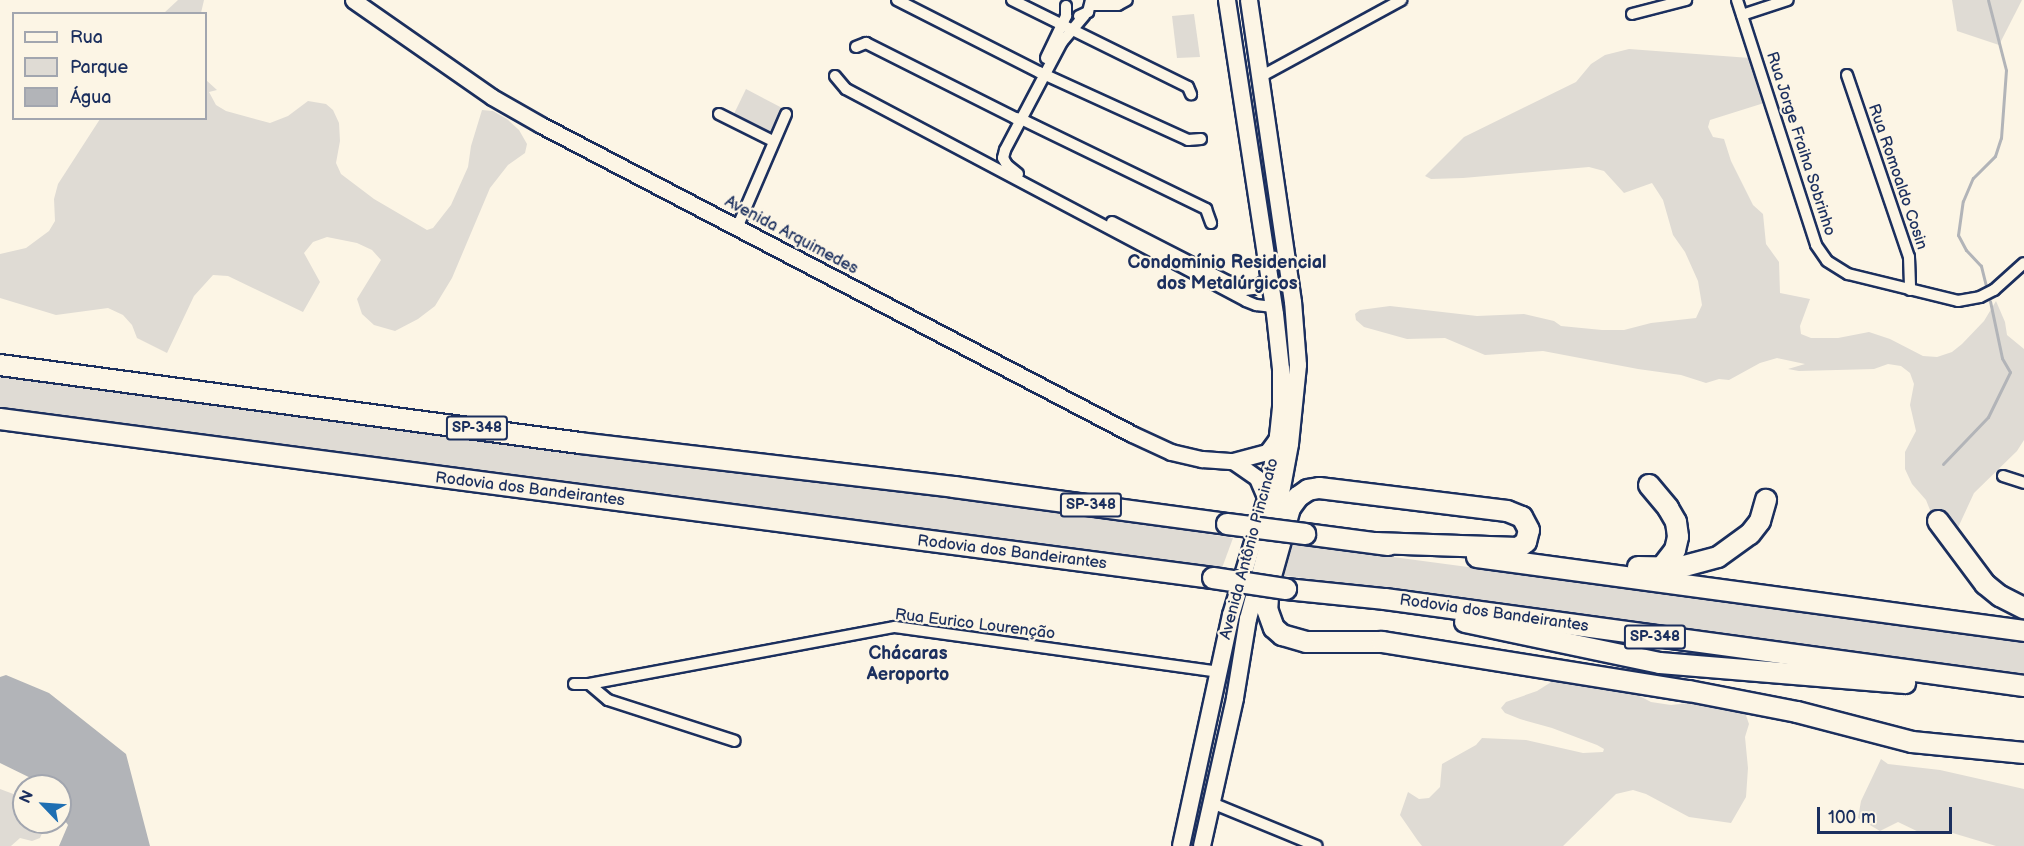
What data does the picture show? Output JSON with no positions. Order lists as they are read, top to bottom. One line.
{"streets":{"highway":["SP-348","Rodovia dos Bandeirantes"],"main road":["Avenida Arquimedes","Avenida Antônio Pincinato"],"street":["Rua Jorge Fraiha Sobrinho","Rua Romoaldo Cosin","Rua Eurico Lourenção"]},"crossings":[["Rua Jorge Fraiha Sobrinho","Rua Romoaldo Cosin"],["Avenida Arquimedes","Avenida Antônio Pincinato"],["Avenida Antônio Pincinato","Rua Eurico Lourenção"]],"districts":["Condomínio Residencial dos Metalúrgicos","Chácaras Aeroporto"],"legend":["Rua","Parque","Água"],"scale_bar":"100 m","north":"top left"}
